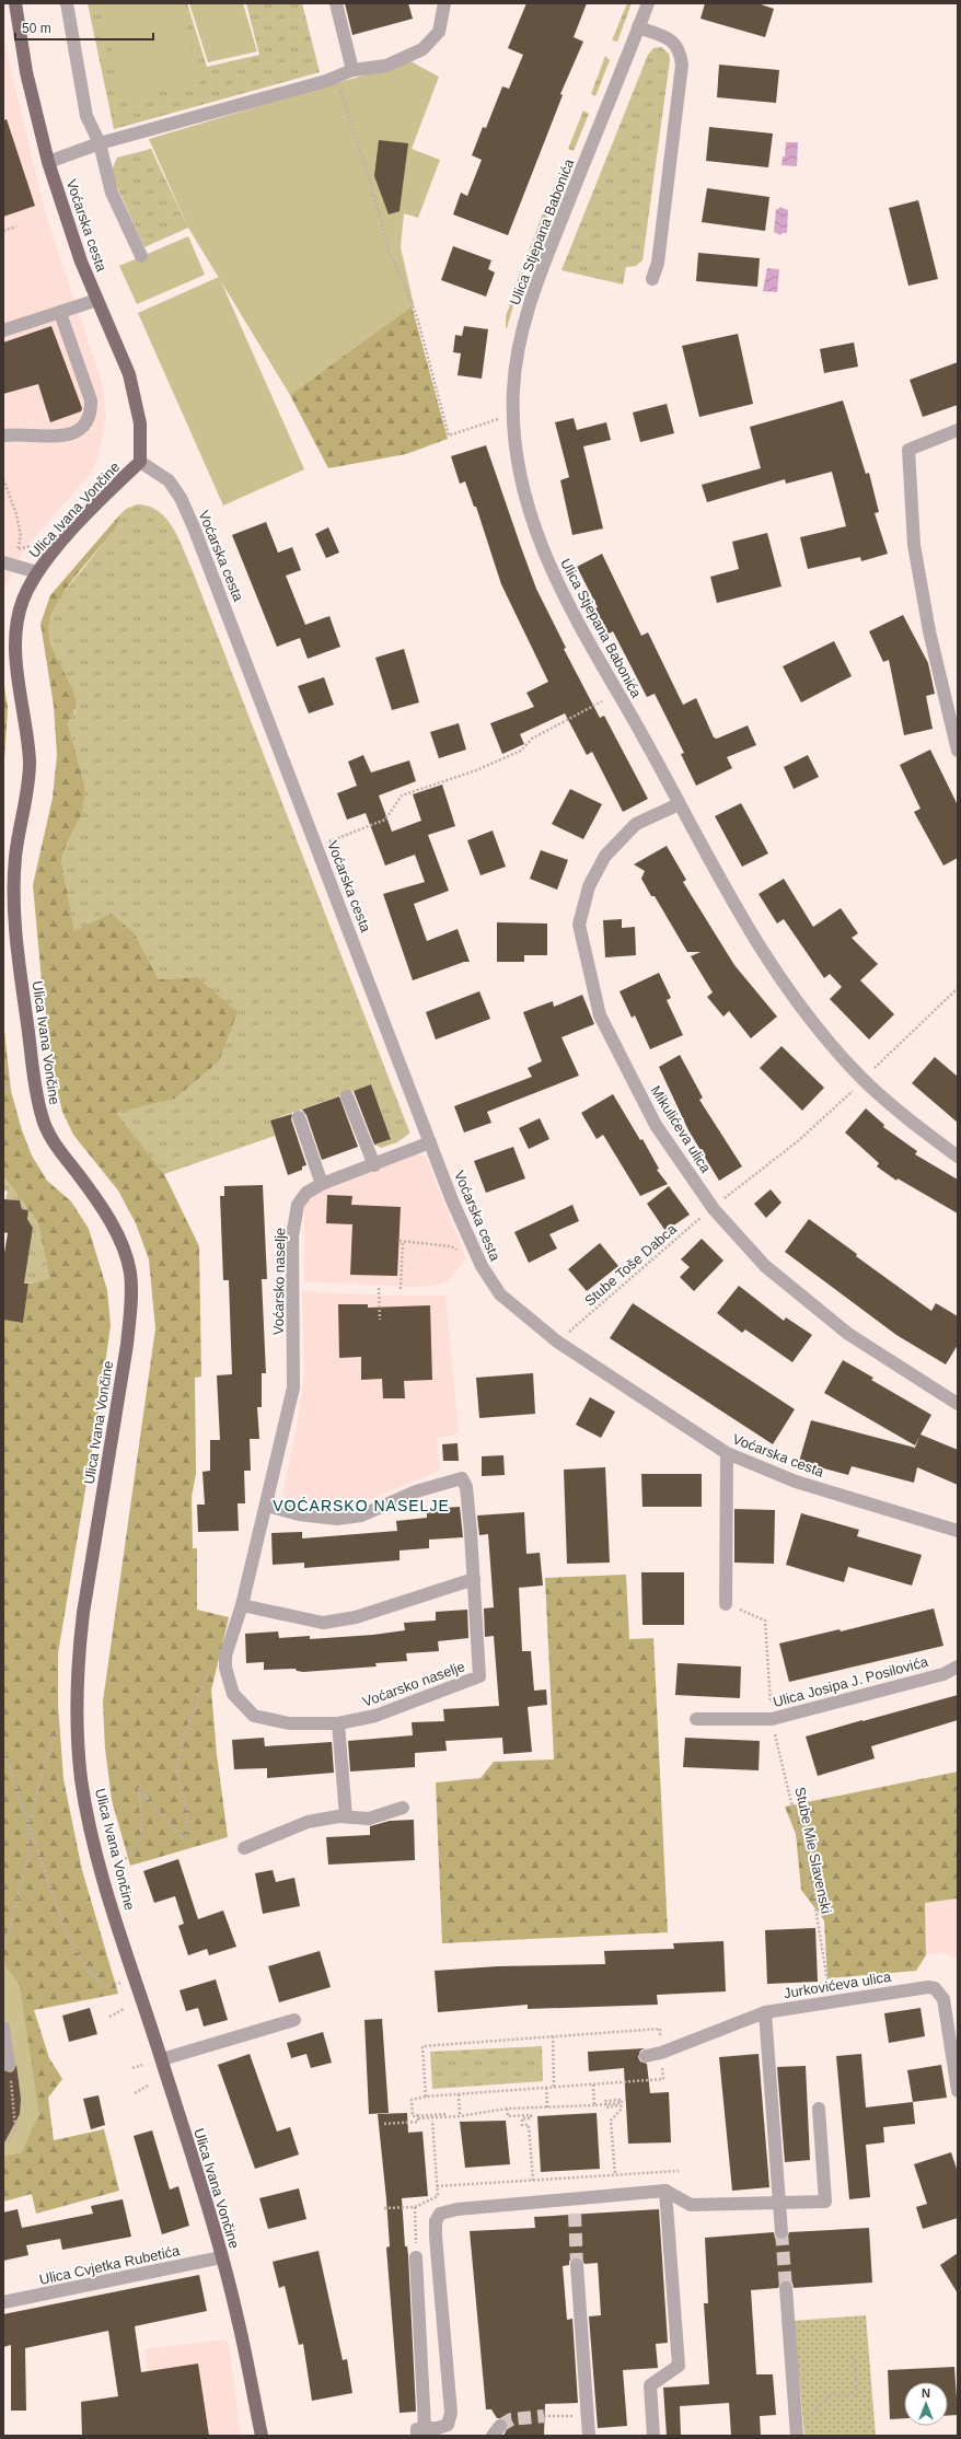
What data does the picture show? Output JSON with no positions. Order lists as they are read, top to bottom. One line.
{"streets":{"main road":["Voćarska cesta","Ulica Ivana Vončine"],"street":["Ulica Stjepana Babonića","Mikulićeva ulica","Voćarsko naselje","Ulica Josipa J. Posilovića","Jurkovićeva ulica","Ulica Cvjetka Rubetića"],"path":["Stube Toše Dabca","Stube Mie Slavenski"]},"crossings":[["Voćarska cesta","Ulica Ivana Vončine"],["Voćarska cesta","Voćarsko naselje"],["Ulica Stjepana Babonića","Mikulićeva ulica"],["Ulica Ivana Vončine","Ulica Cvjetka Rubetića"],["Ulica Josipa J. Posilovića","Stube Mie Slavenski"]],"districts":["VOĆARSKO NASELJE"],"scale_bar":"50 m","north":"top"}
